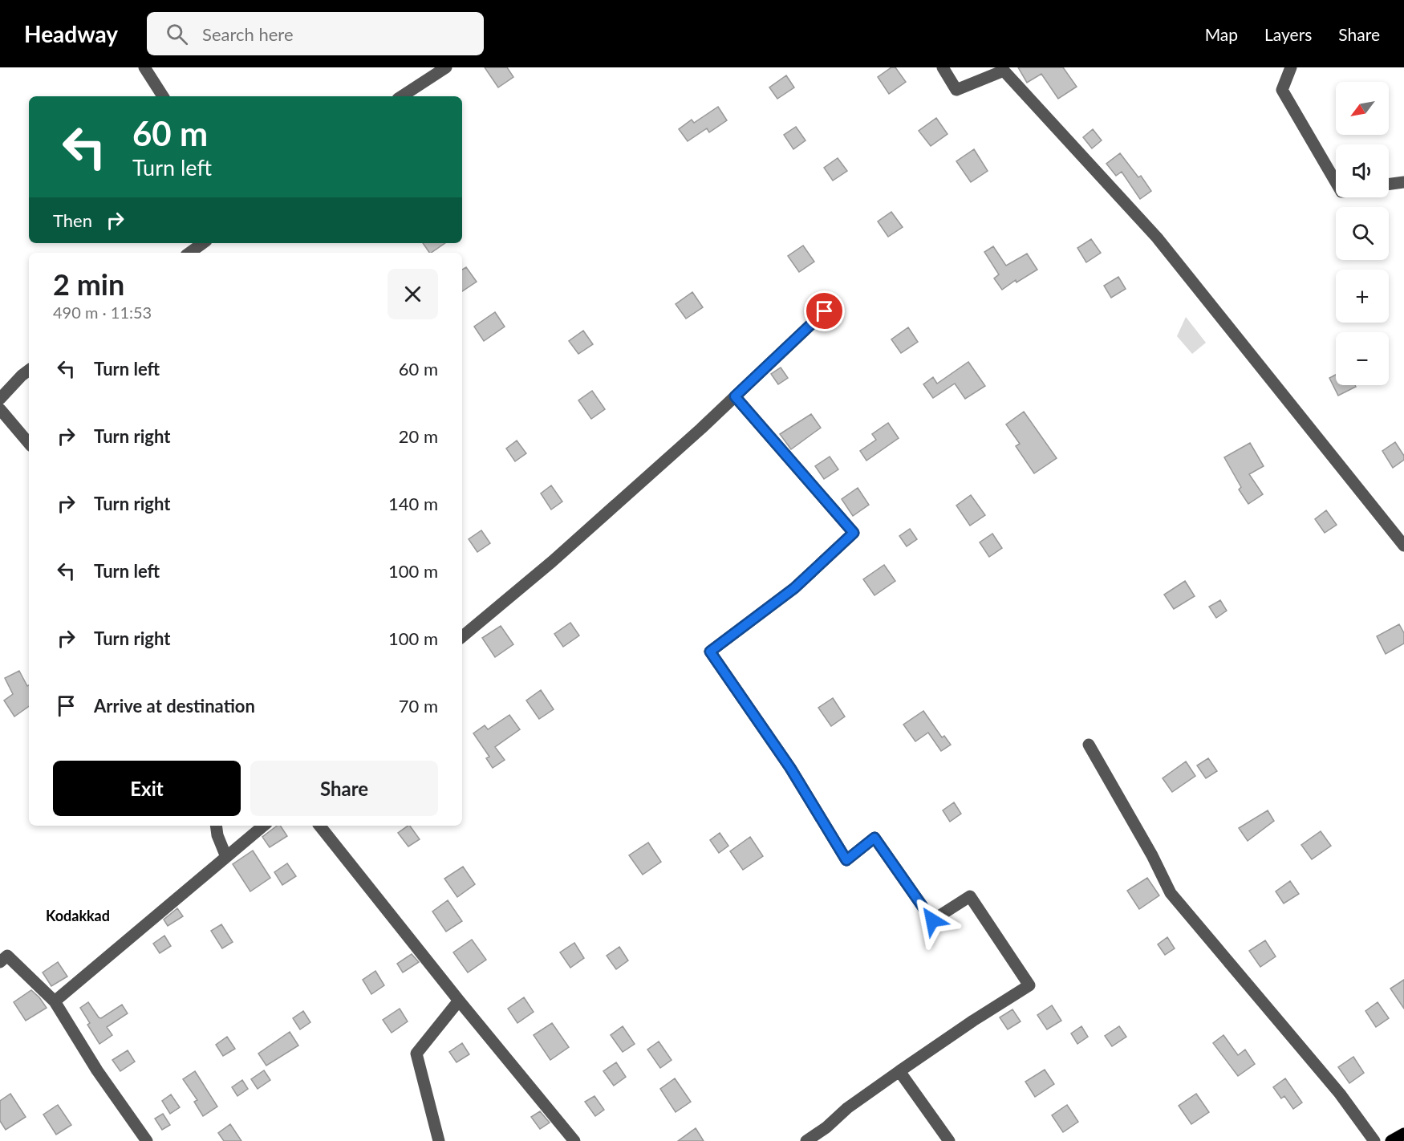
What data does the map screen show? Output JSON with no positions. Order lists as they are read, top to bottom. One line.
{"districts":["Kodakkad"],"north":"bottom left","page":{"header":"Headway","search":"Search here","nav":["Map","Layers","Share"],"map_buttons":["+","−"],"turn":["60 m","Turn left"],"then":"Then","heading":["2 min","490 m · 11:53"],"list":[{"name":"Turn left","value":"60 m"},{"name":"Turn right","value":"20 m"},{"name":"Turn right","value":"140 m"},{"name":"Turn left","value":"100 m"},{"name":"Turn right","value":"100 m"},{"name":"Arrive at destination","value":"70 m"}],"buttons":["Exit","Share"]}}
